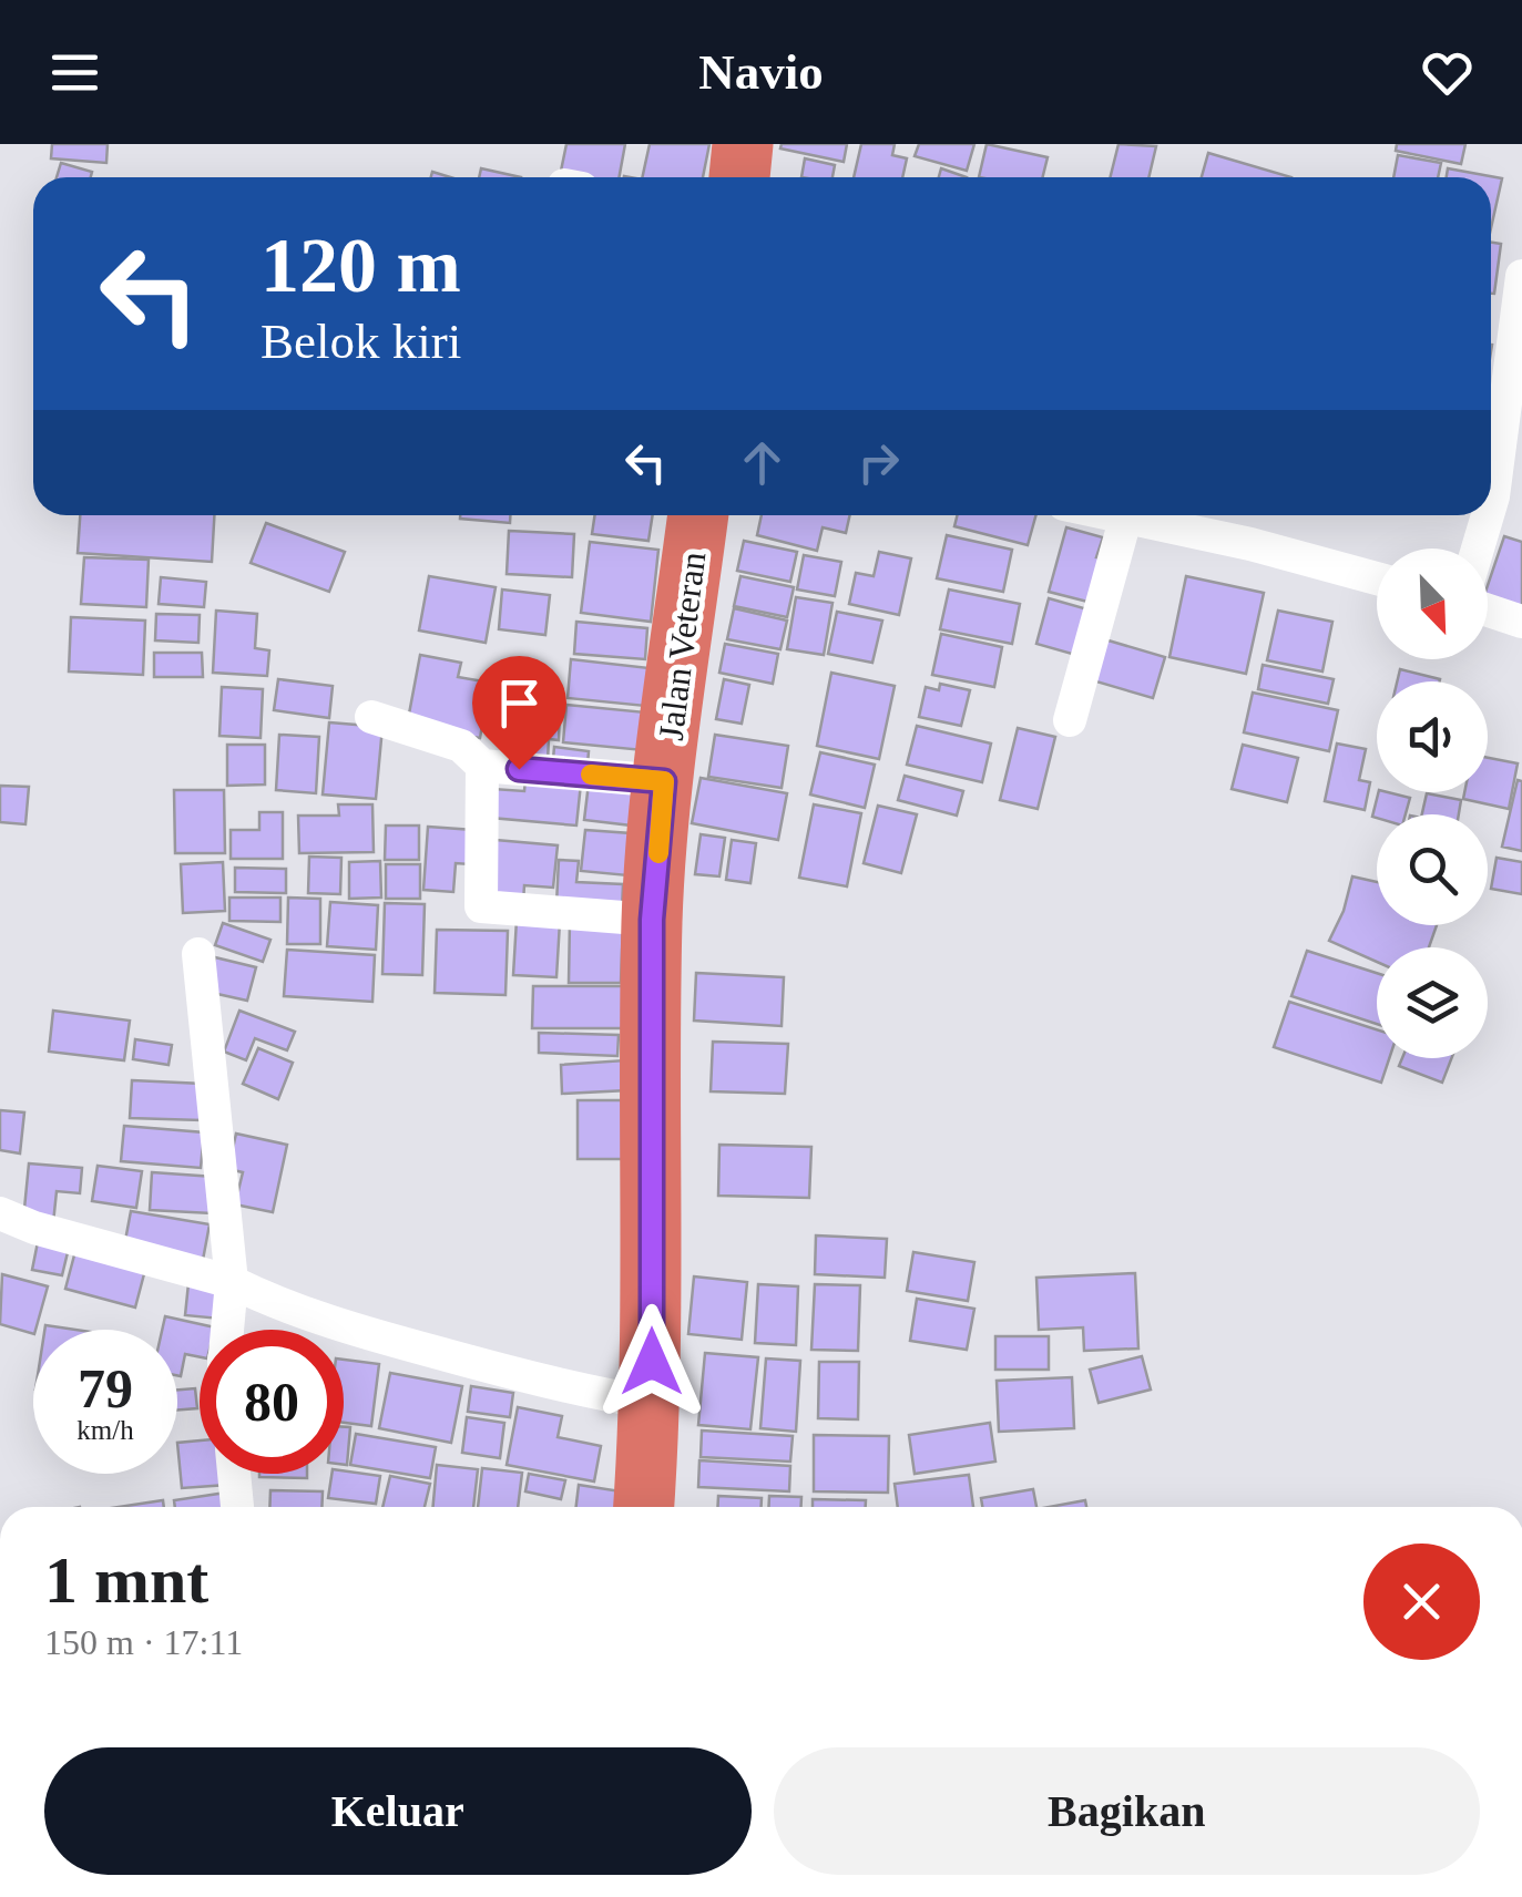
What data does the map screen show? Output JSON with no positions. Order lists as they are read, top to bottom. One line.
{"streets":{"highway":["Jalan Veteran"]},"north":"bottom right","page":{"header":"Navio","turn":["120 m","Belok kiri"],"speed":"79 km/h","limit":"80","heading":["1 mnt","150 m · 17:11"],"buttons":["Keluar","Bagikan"]}}
